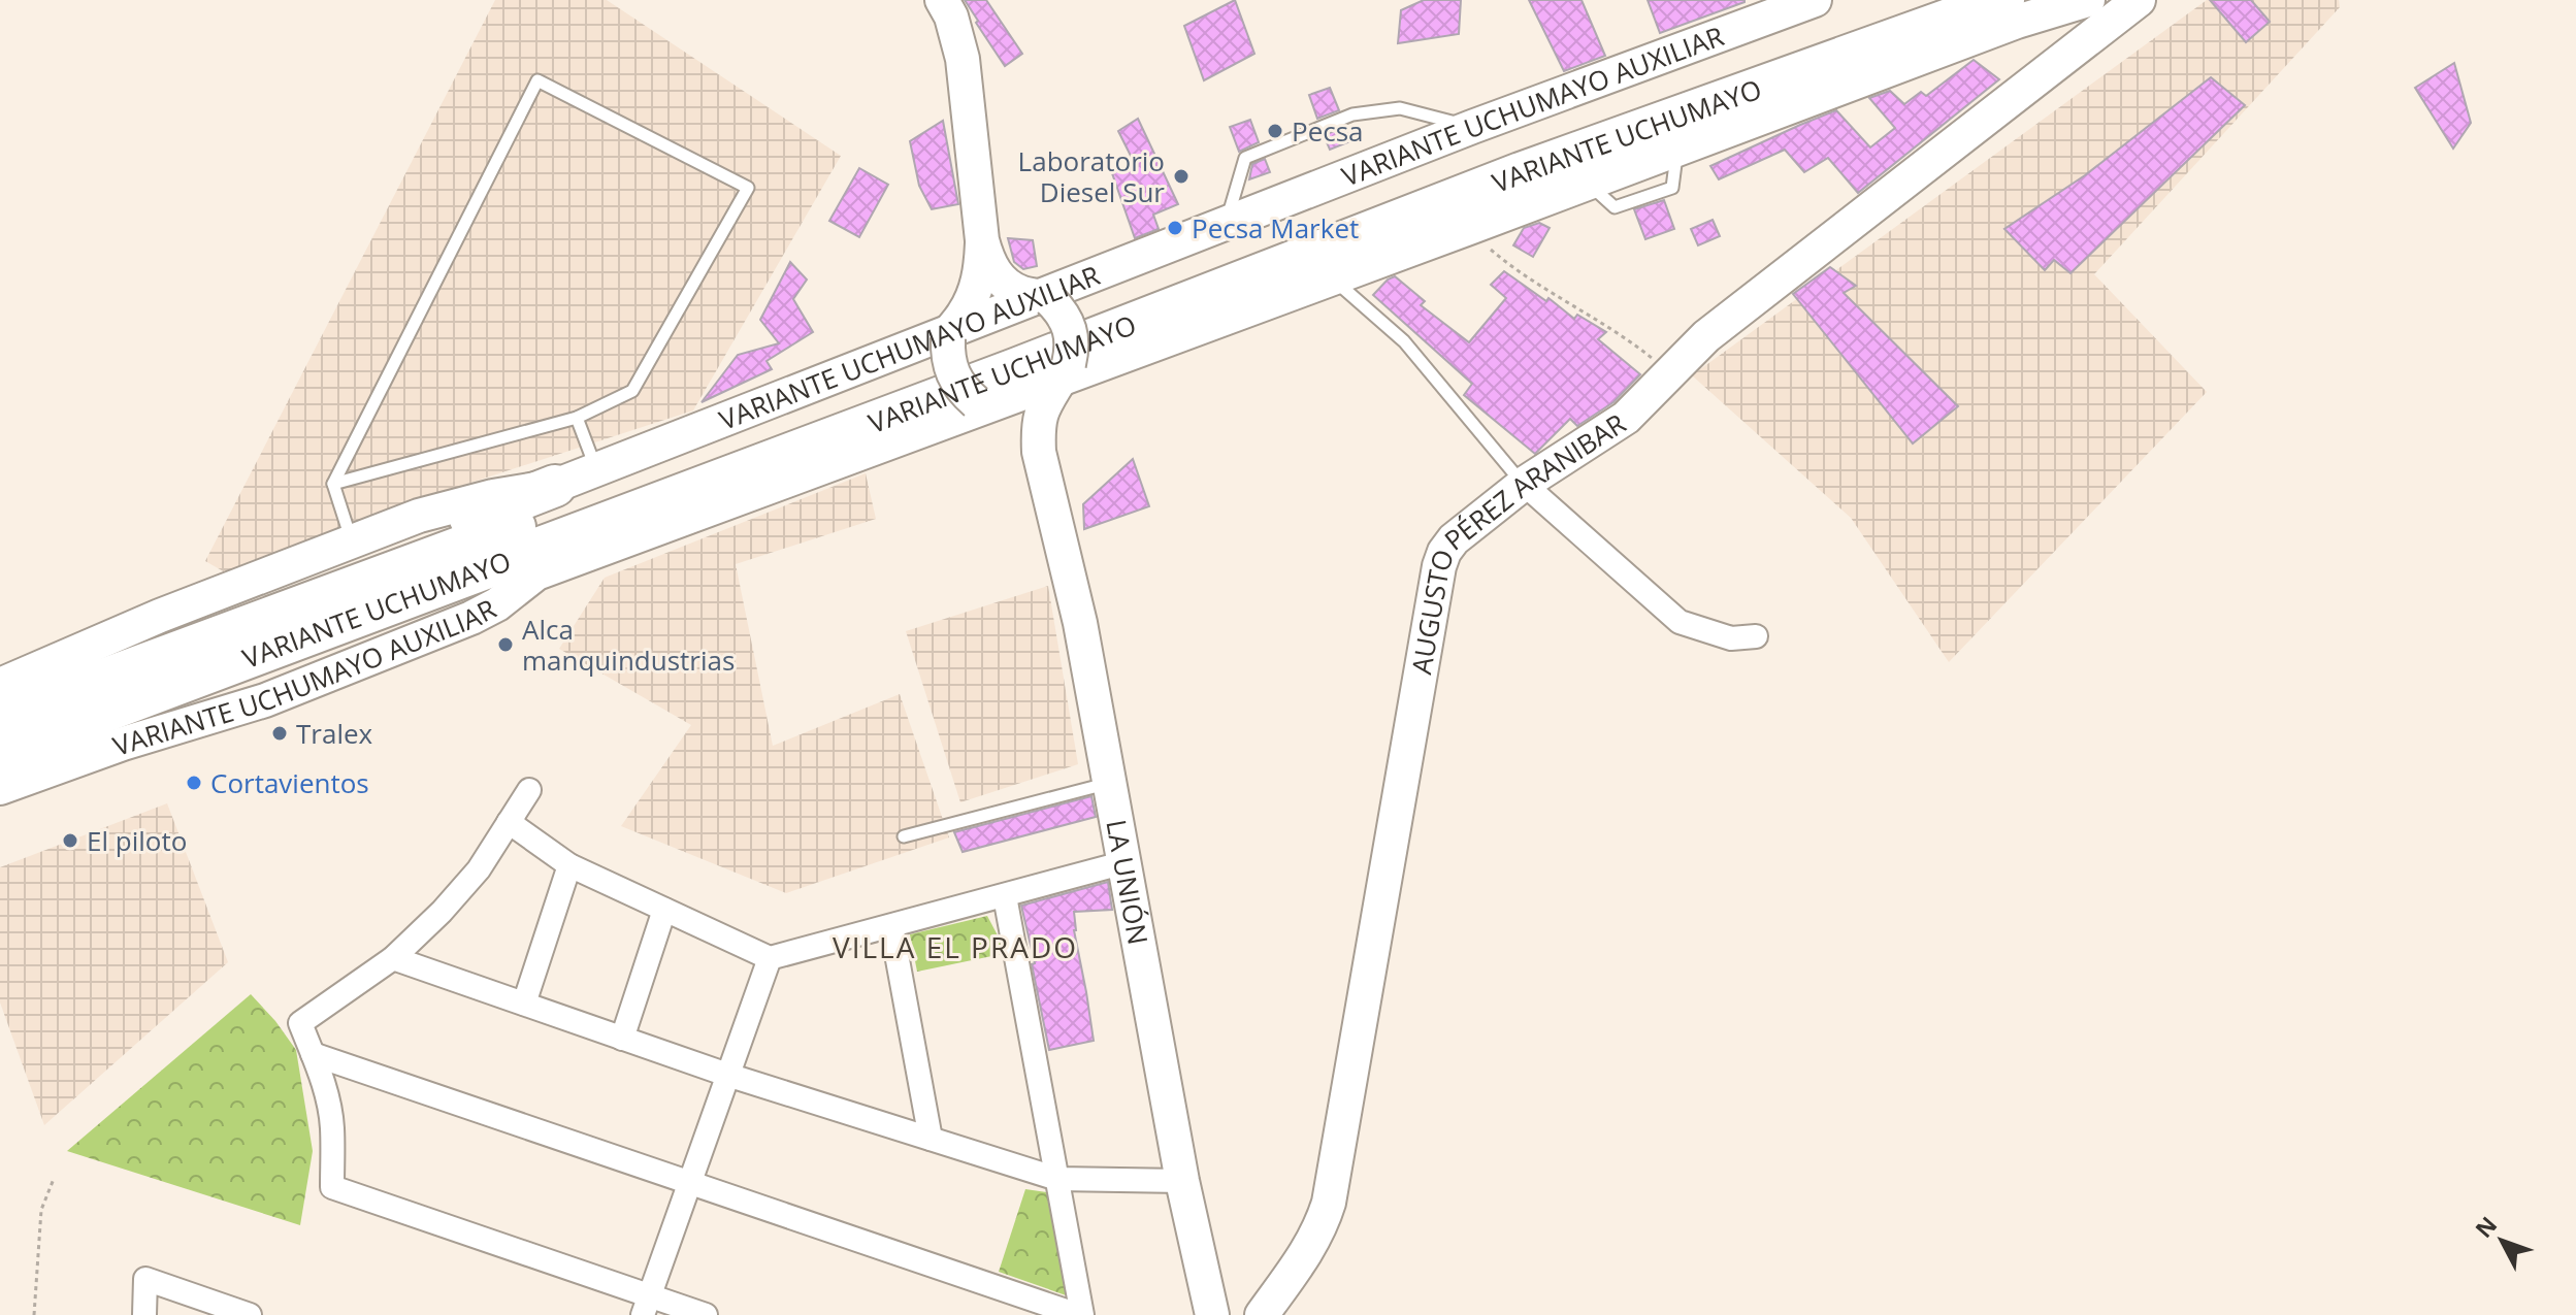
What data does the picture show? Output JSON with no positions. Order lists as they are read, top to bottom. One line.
{"streets":{"highway":["VARIANTE UCHUMAYO"],"main road":["VARIANTE UCHUMAYO AUXILIAR","AUGUSTO PÉREZ ARANIBAR","LA UNIÓN"]},"crossings":[["VARIANTE UCHUMAYO AUXILIAR","LA UNIÓN"]],"districts":["VILLA EL PRADO"],"places":["Pecsa","Laboratorio Diesel Sur","Pecsa Market","Alca manquindustrias","Tralex","Cortavientos","El piloto"],"north":"top left"}
